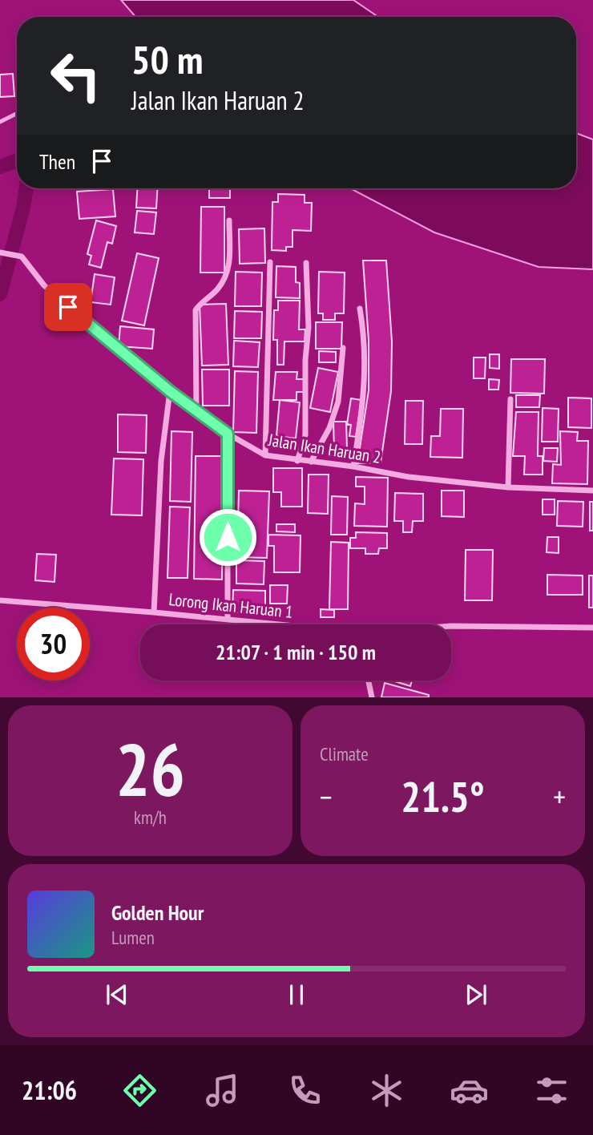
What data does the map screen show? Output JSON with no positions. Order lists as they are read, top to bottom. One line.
{"streets":{"street":["Jalan Ikan Haruan 2","Lorong Ikan Haruan 1"]},"page":{"turn":["50 m","Jalan Ikan Haruan 2"],"then":"Then","limit":"30","trip":"21:07 · 1 min · 150 m","tile":[["26","km/h"],"Climate"],"heat":["−","21.5°","+"],"song":["Golden Hour","Lumen"],"tabs":"21:06"}}
